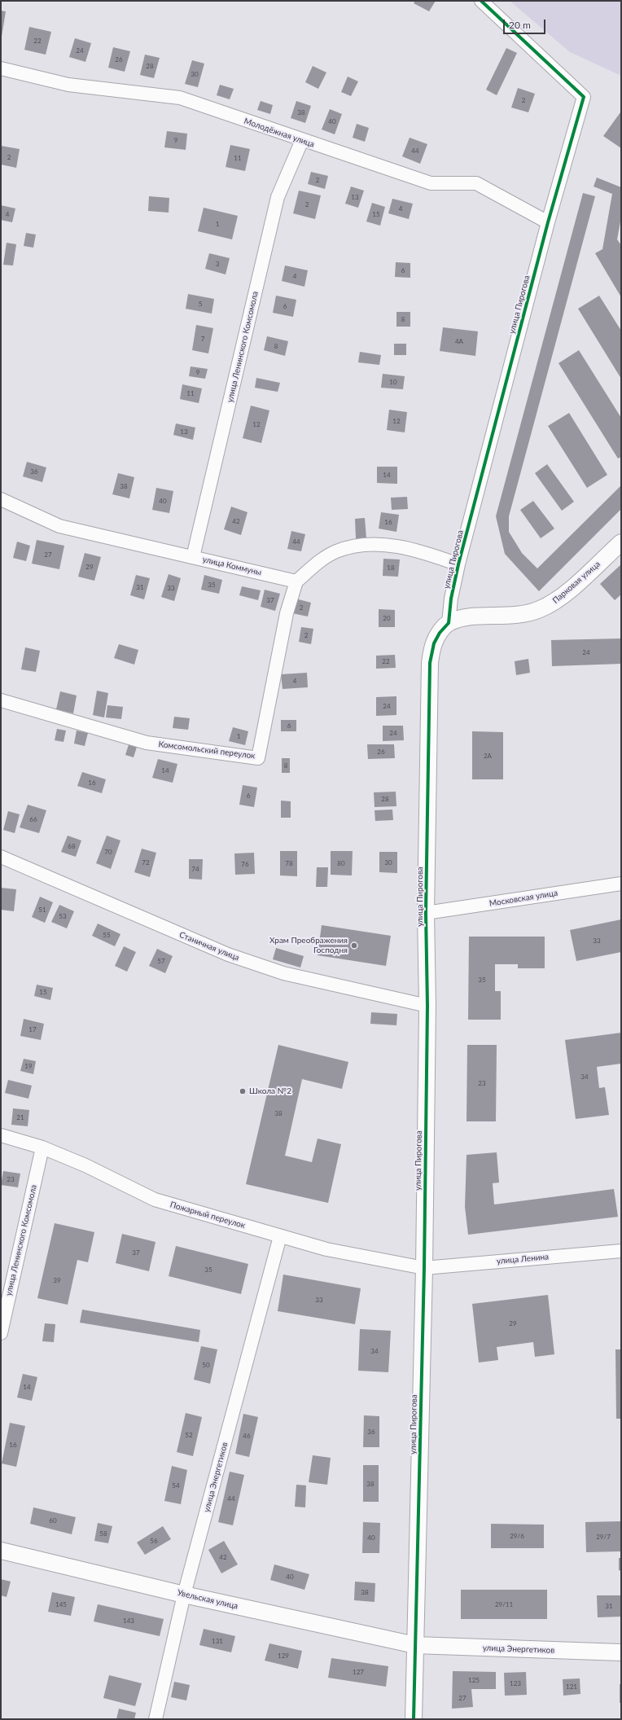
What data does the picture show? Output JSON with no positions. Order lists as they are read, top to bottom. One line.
{"streets":{"street":["Молодёжная улица","улица Пирогова","улица Ленинского Комсомола","улица Коммуны","Парковая улица","Комсомольский переулок","Московская улица","Станичная улица","Пожарный переулок","улица Ленина","улица Энергетиков","Увельская улица"]},"crossings":[["Молодёжная улица","улица Пирогова"],["Молодёжная улица","улица Ленинского Комсомола"],["улица Пирогова","Парковая улица"],["улица Пирогова","Московская улица"],["улица Пирогова","Станичная улица"],["улица Пирогова","Пожарный переулок"],["улица Пирогова","улица Ленина"],["улица Пирогова","улица Энергетиков"],["улица Пирогова","Увельская улица"],["улица Ленинского Комсомола","улица Коммуны"],["улица Ленинского Комсомола","Пожарный переулок"],["улица Коммуны","Комсомольский переулок"],["Пожарный переулок","улица Ленина"],["Пожарный переулок","улица Энергетиков"],["улица Энергетиков","Увельская улица"]],"places":["Храм Преображения Господня","Школа №2"],"house_numbers":["22","24","26","28","30","2","38","40","9","44","2","11","2","13","2","4","4","15","1","3","6","4","5","6","8","7","4А","8","9","10","11","12","12","13","36","14","38","40","42","16","44","27","29","18","35","31","33","37","2","20","2","24","22","4","24","6","24","1","26","2А","8","14","16","6","28","66","68","70","72","30","78","80","76","74","51","53","55","33","57","35","15","17","19","34","23","38","21","23","37","35","39","33","29","34","50","14","36","52","46","16","38","54","44","60","58","29/6","29/7","40","56","42","40","38","145","29/11","31","143","131","129","127","125","123","121","27"],"scale_bar":"20 m"}
